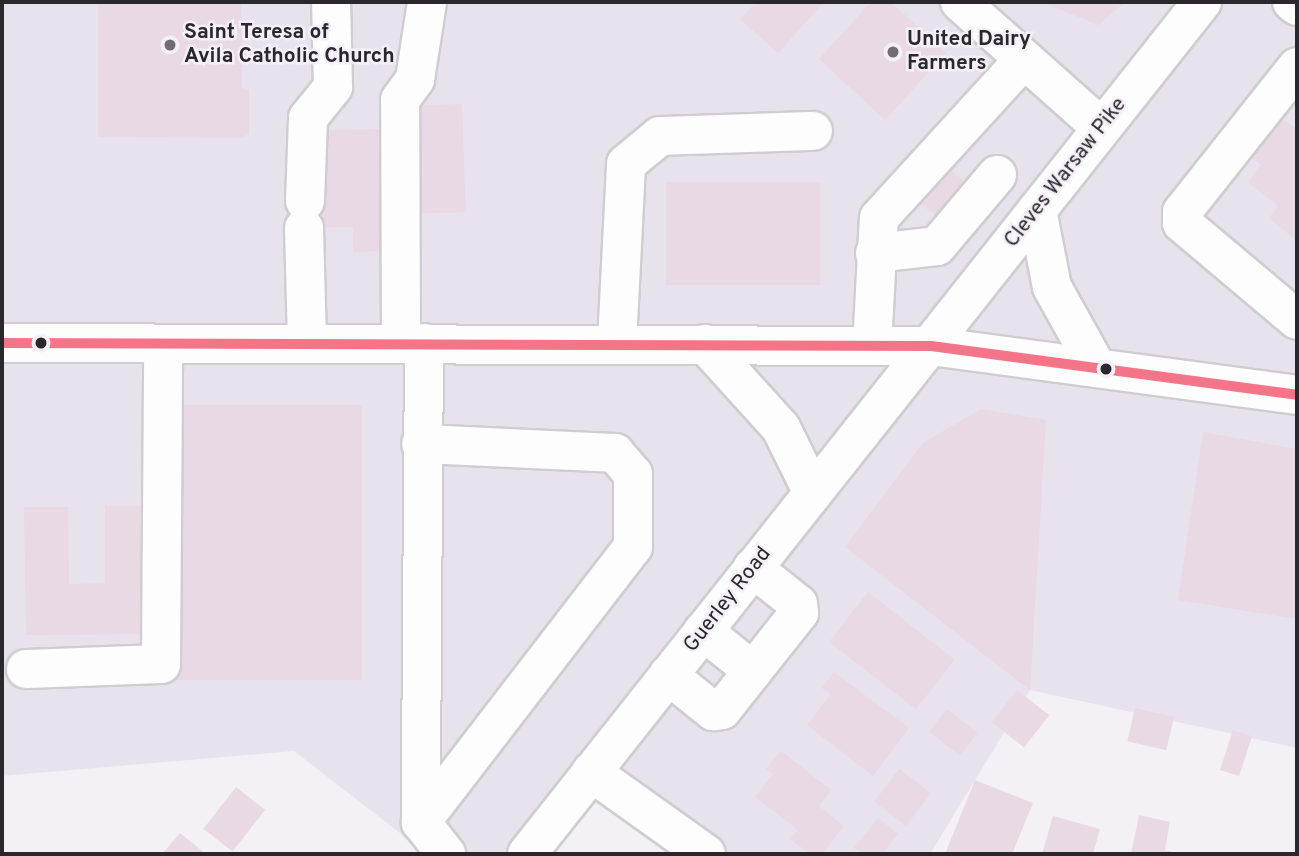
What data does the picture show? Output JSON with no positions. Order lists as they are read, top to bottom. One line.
{"streets":{"main road":["Cleves Warsaw Pike","Guerley Road"]},"crossings":[["Cleves Warsaw Pike","Guerley Road"]],"places":["Saint Teresa of Avila Catholic Church","United Dairy Farmers"]}
